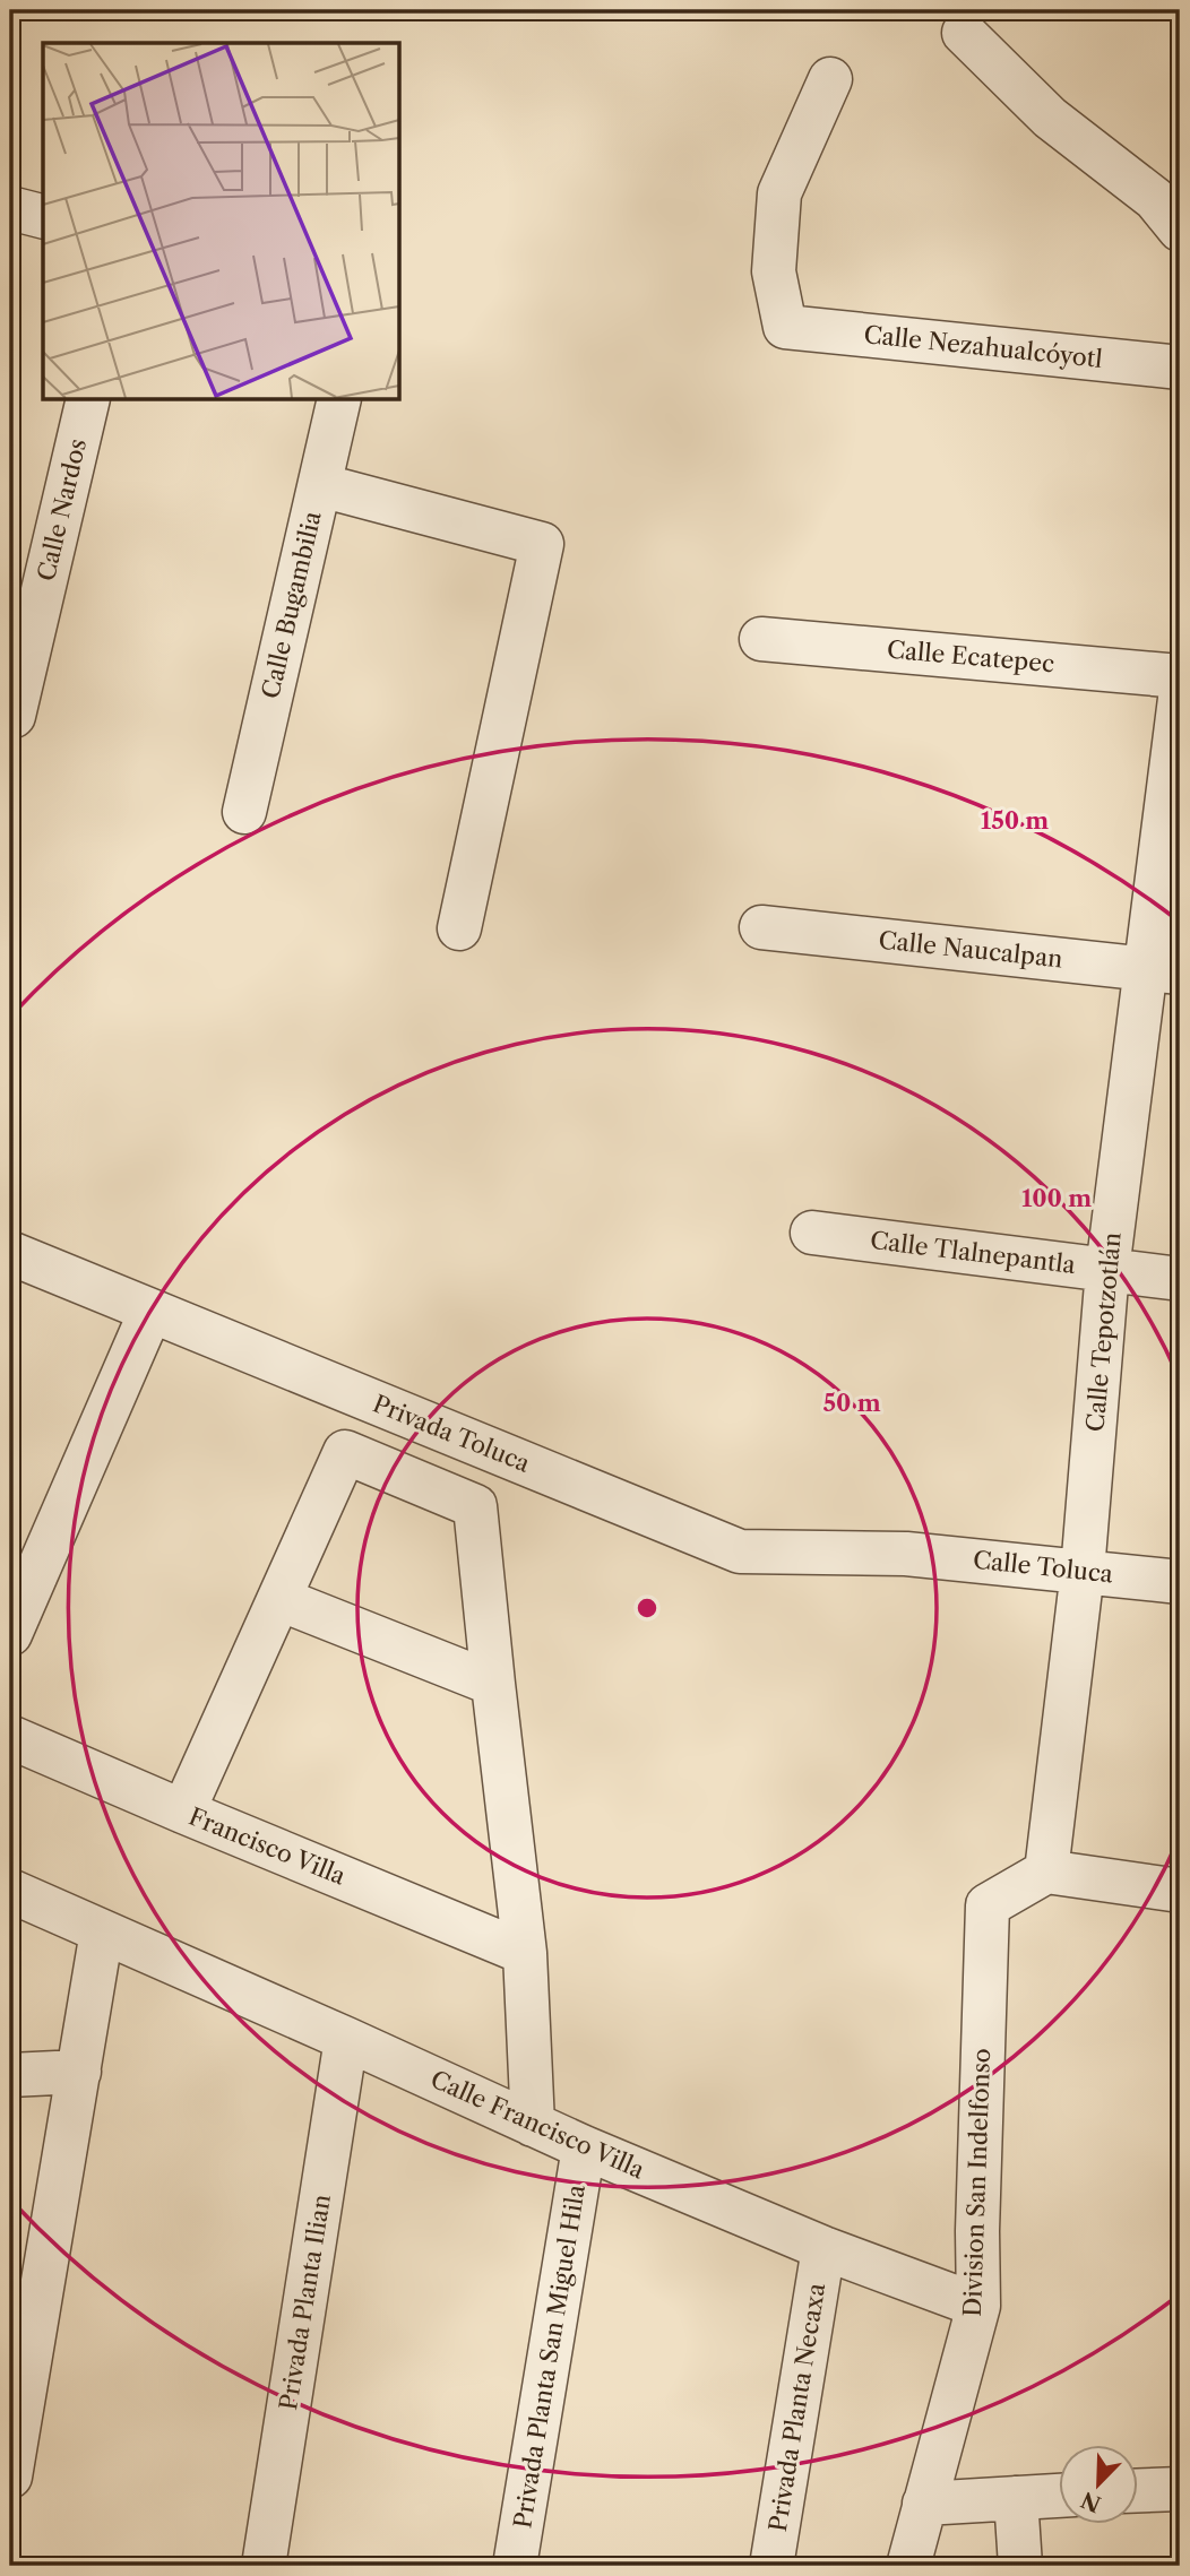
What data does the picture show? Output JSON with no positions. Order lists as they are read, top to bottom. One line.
{"streets":{"street":["Calle Nezahualcóyotl","Calle Nardos","Calle Bugambilia","Calle Ecatepec","Calle Naucalpan","Calle Tlalnepantla","Calle Tepotzotlán","Privada Toluca","Calle Toluca","Francisco Villa","Calle Francisco Villa","Division San Indelfonso","Privada Planta Ilian","Privada Planta San Miguel Hila","Privada Planta Necaxa"]},"crossings":[["Calle Naucalpan","Calle Tepotzotlán"],["Calle Tlalnepantla","Calle Tepotzotlán"],["Calle Tepotzotlán","Calle Toluca"],["Calle Tepotzotlán","Division San Indelfonso"],["Privada Toluca","Calle Toluca"],["Calle Francisco Villa","Division San Indelfonso"],["Calle Francisco Villa","Privada Planta Ilian"],["Calle Francisco Villa","Privada Planta San Miguel Hila"],["Calle Francisco Villa","Privada Planta Necaxa"]],"north":"bottom left","rings":["150 m","100 m","50 m"]}
